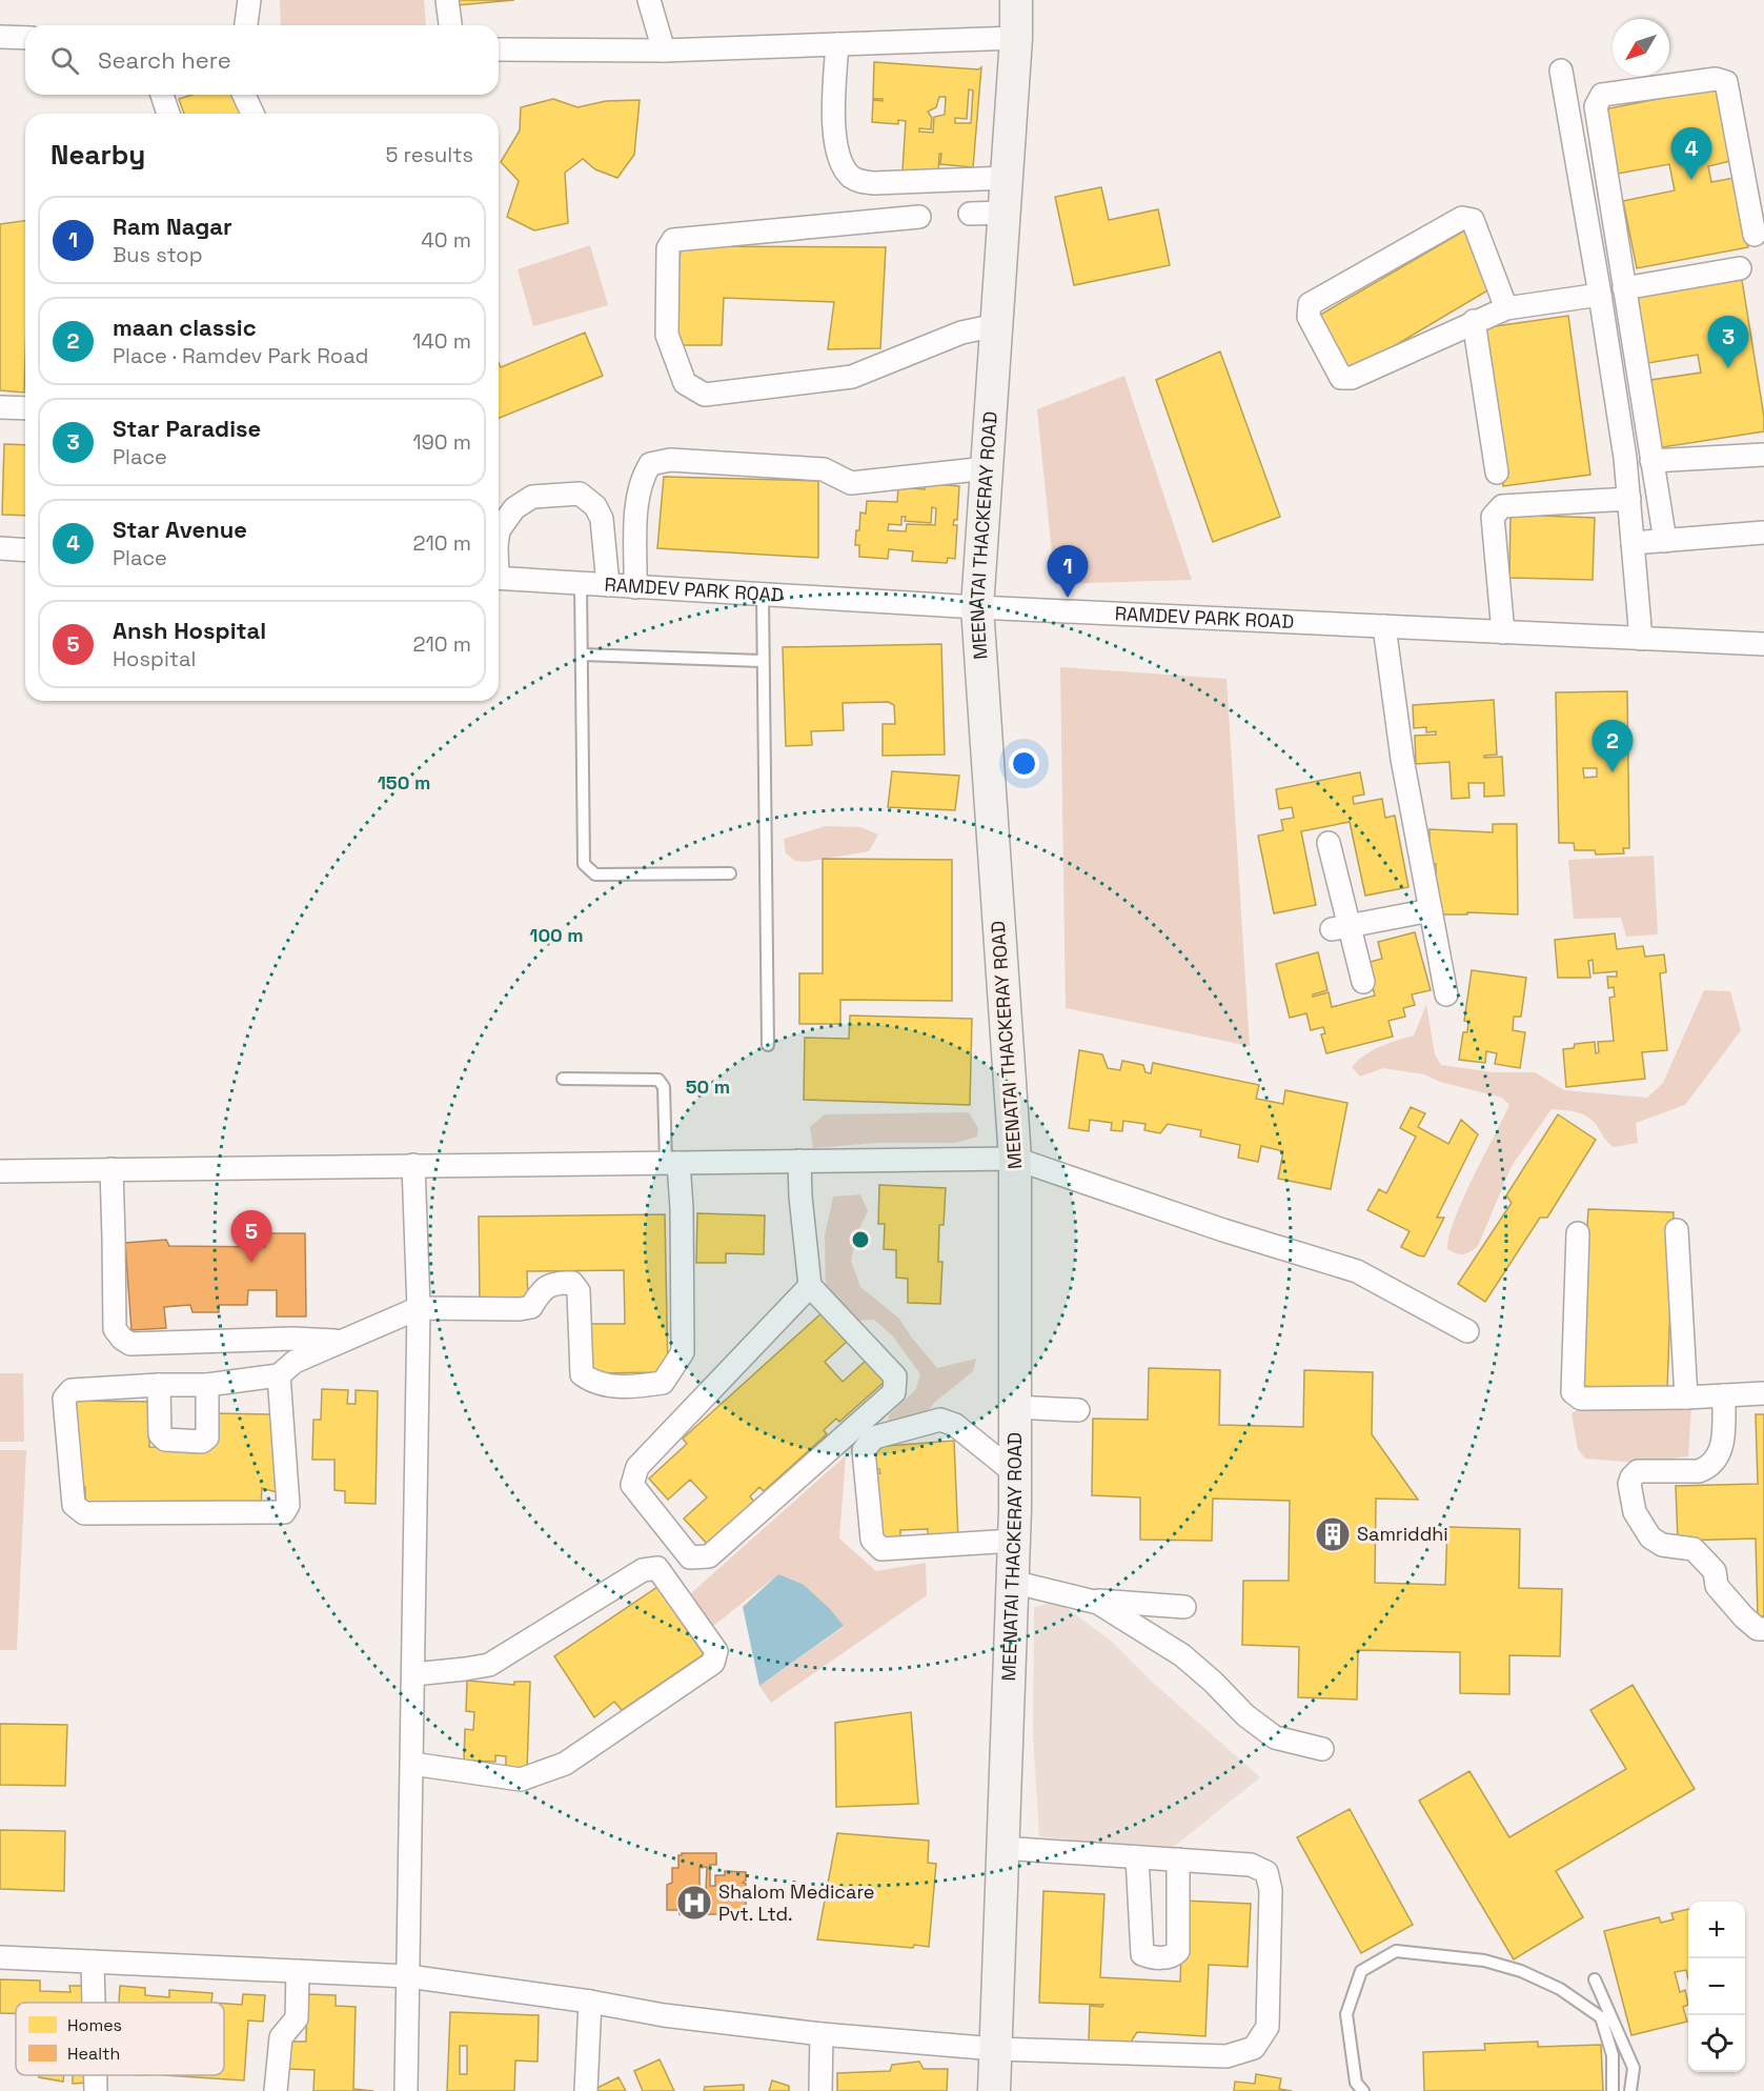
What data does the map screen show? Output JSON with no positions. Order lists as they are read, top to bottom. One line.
{"streets":{"street":["MEENATAI THACKERAY ROAD","RAMDEV PARK ROAD"]},"crossings":[["MEENATAI THACKERAY ROAD","RAMDEV PARK ROAD"]],"places":{"building":["Samriddhi"],"hospital":["Shalom Medicare Pvt. Ltd."]},"legend":["Homes","Health"],"north":"bottom left","page":{"search":"Search here","heading":["Nearby","5 results"],"pins":["4","3","1","2","5"],"list":[{"mark":"1","name":"Ram Nagar","note":"Bus stop","value":"40 m"},{"mark":"2","name":"maan classic","note":"Place · Ramdev Park Road","value":"140 m"},{"mark":"3","name":"Star Paradise","note":"Place","value":"190 m"},{"mark":"4","name":"Star Avenue","note":"Place","value":"210 m"},{"mark":"5","name":"Ansh Hospital","note":"Hospital","value":"210 m"}],"map_buttons":["+","−"]},"rings":["150 m","100 m","50 m"]}
